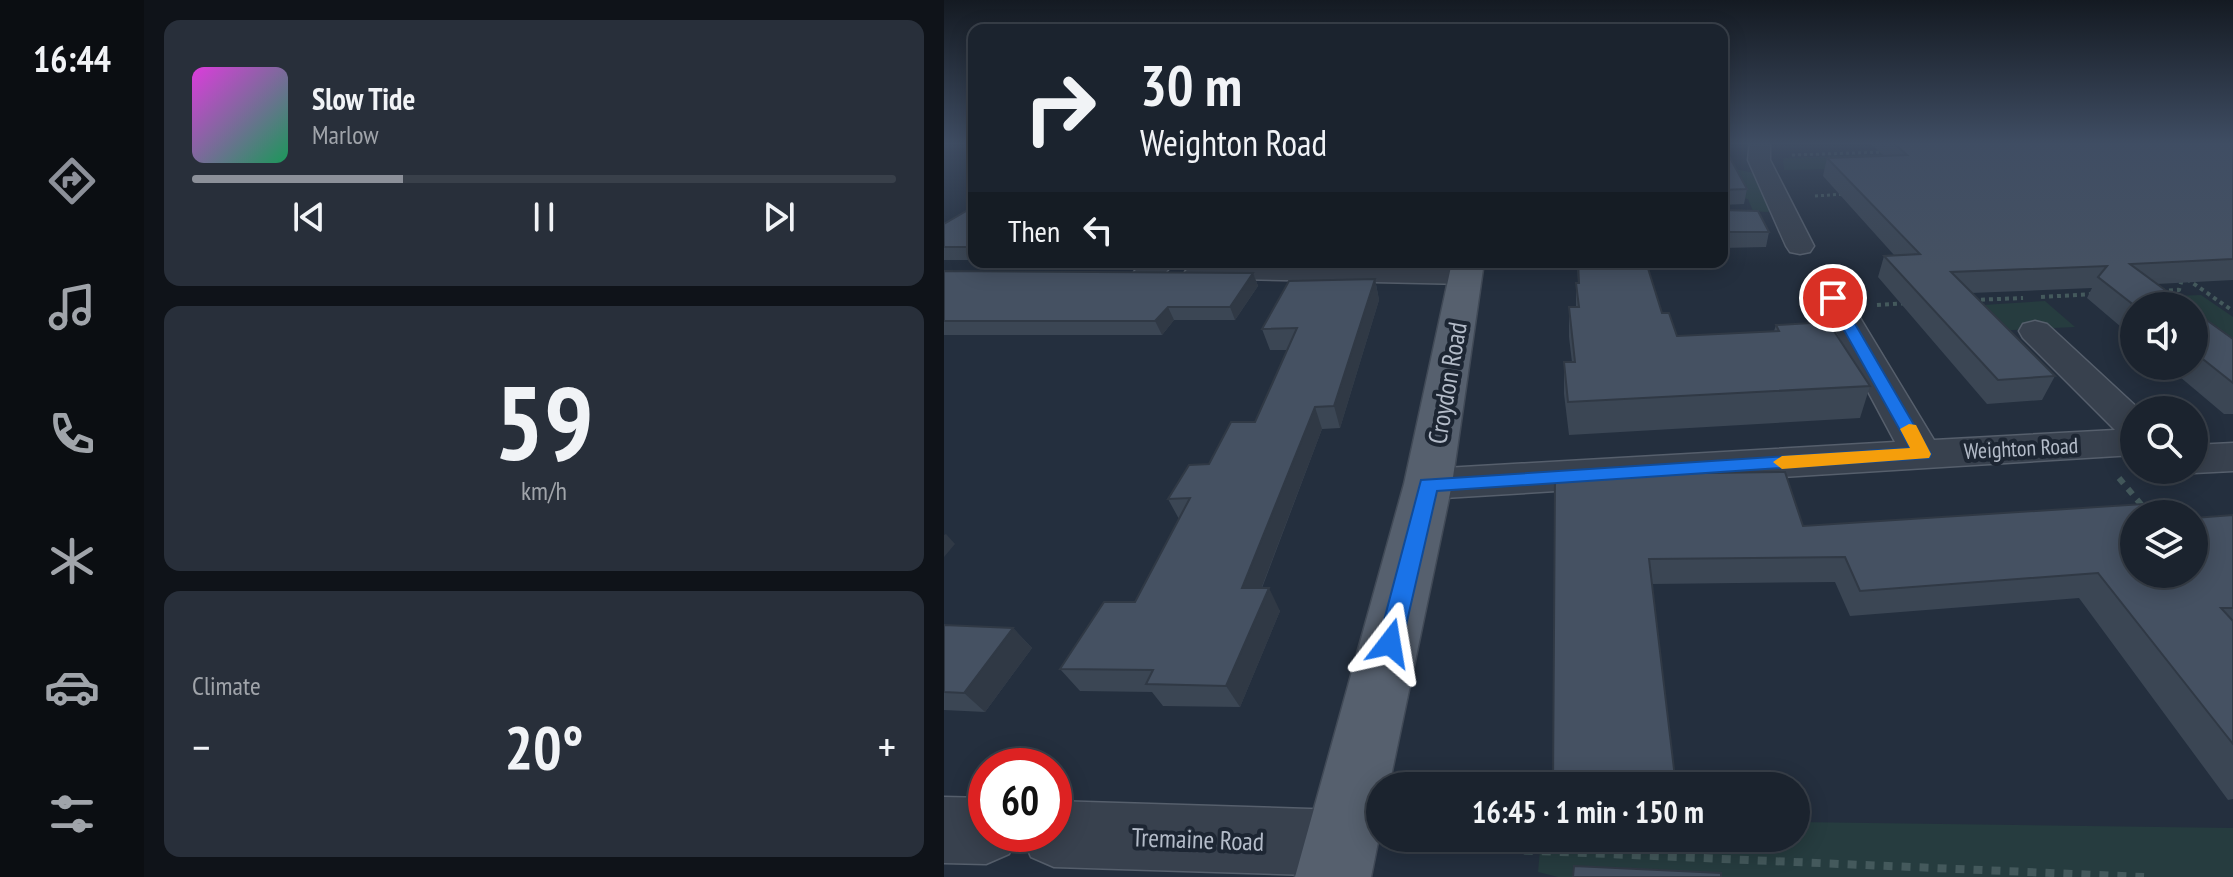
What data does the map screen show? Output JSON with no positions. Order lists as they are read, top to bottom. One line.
{"streets":{"main road":["Croydon Road"],"street":["Weighton Road","Tremaine Road"]},"crossings":[["Croydon Road","Weighton Road"],["Croydon Road","Tremaine Road"]],"page":{"tabs":"16:44","turn":["30 m","Weighton Road"],"song":["Slow Tide","Marlow"],"then":"Then","tile":[["59","km/h"],"Climate"],"heat":["−","20°","+"],"limit":"60","trip":"16:45 · 1 min · 150 m"}}
